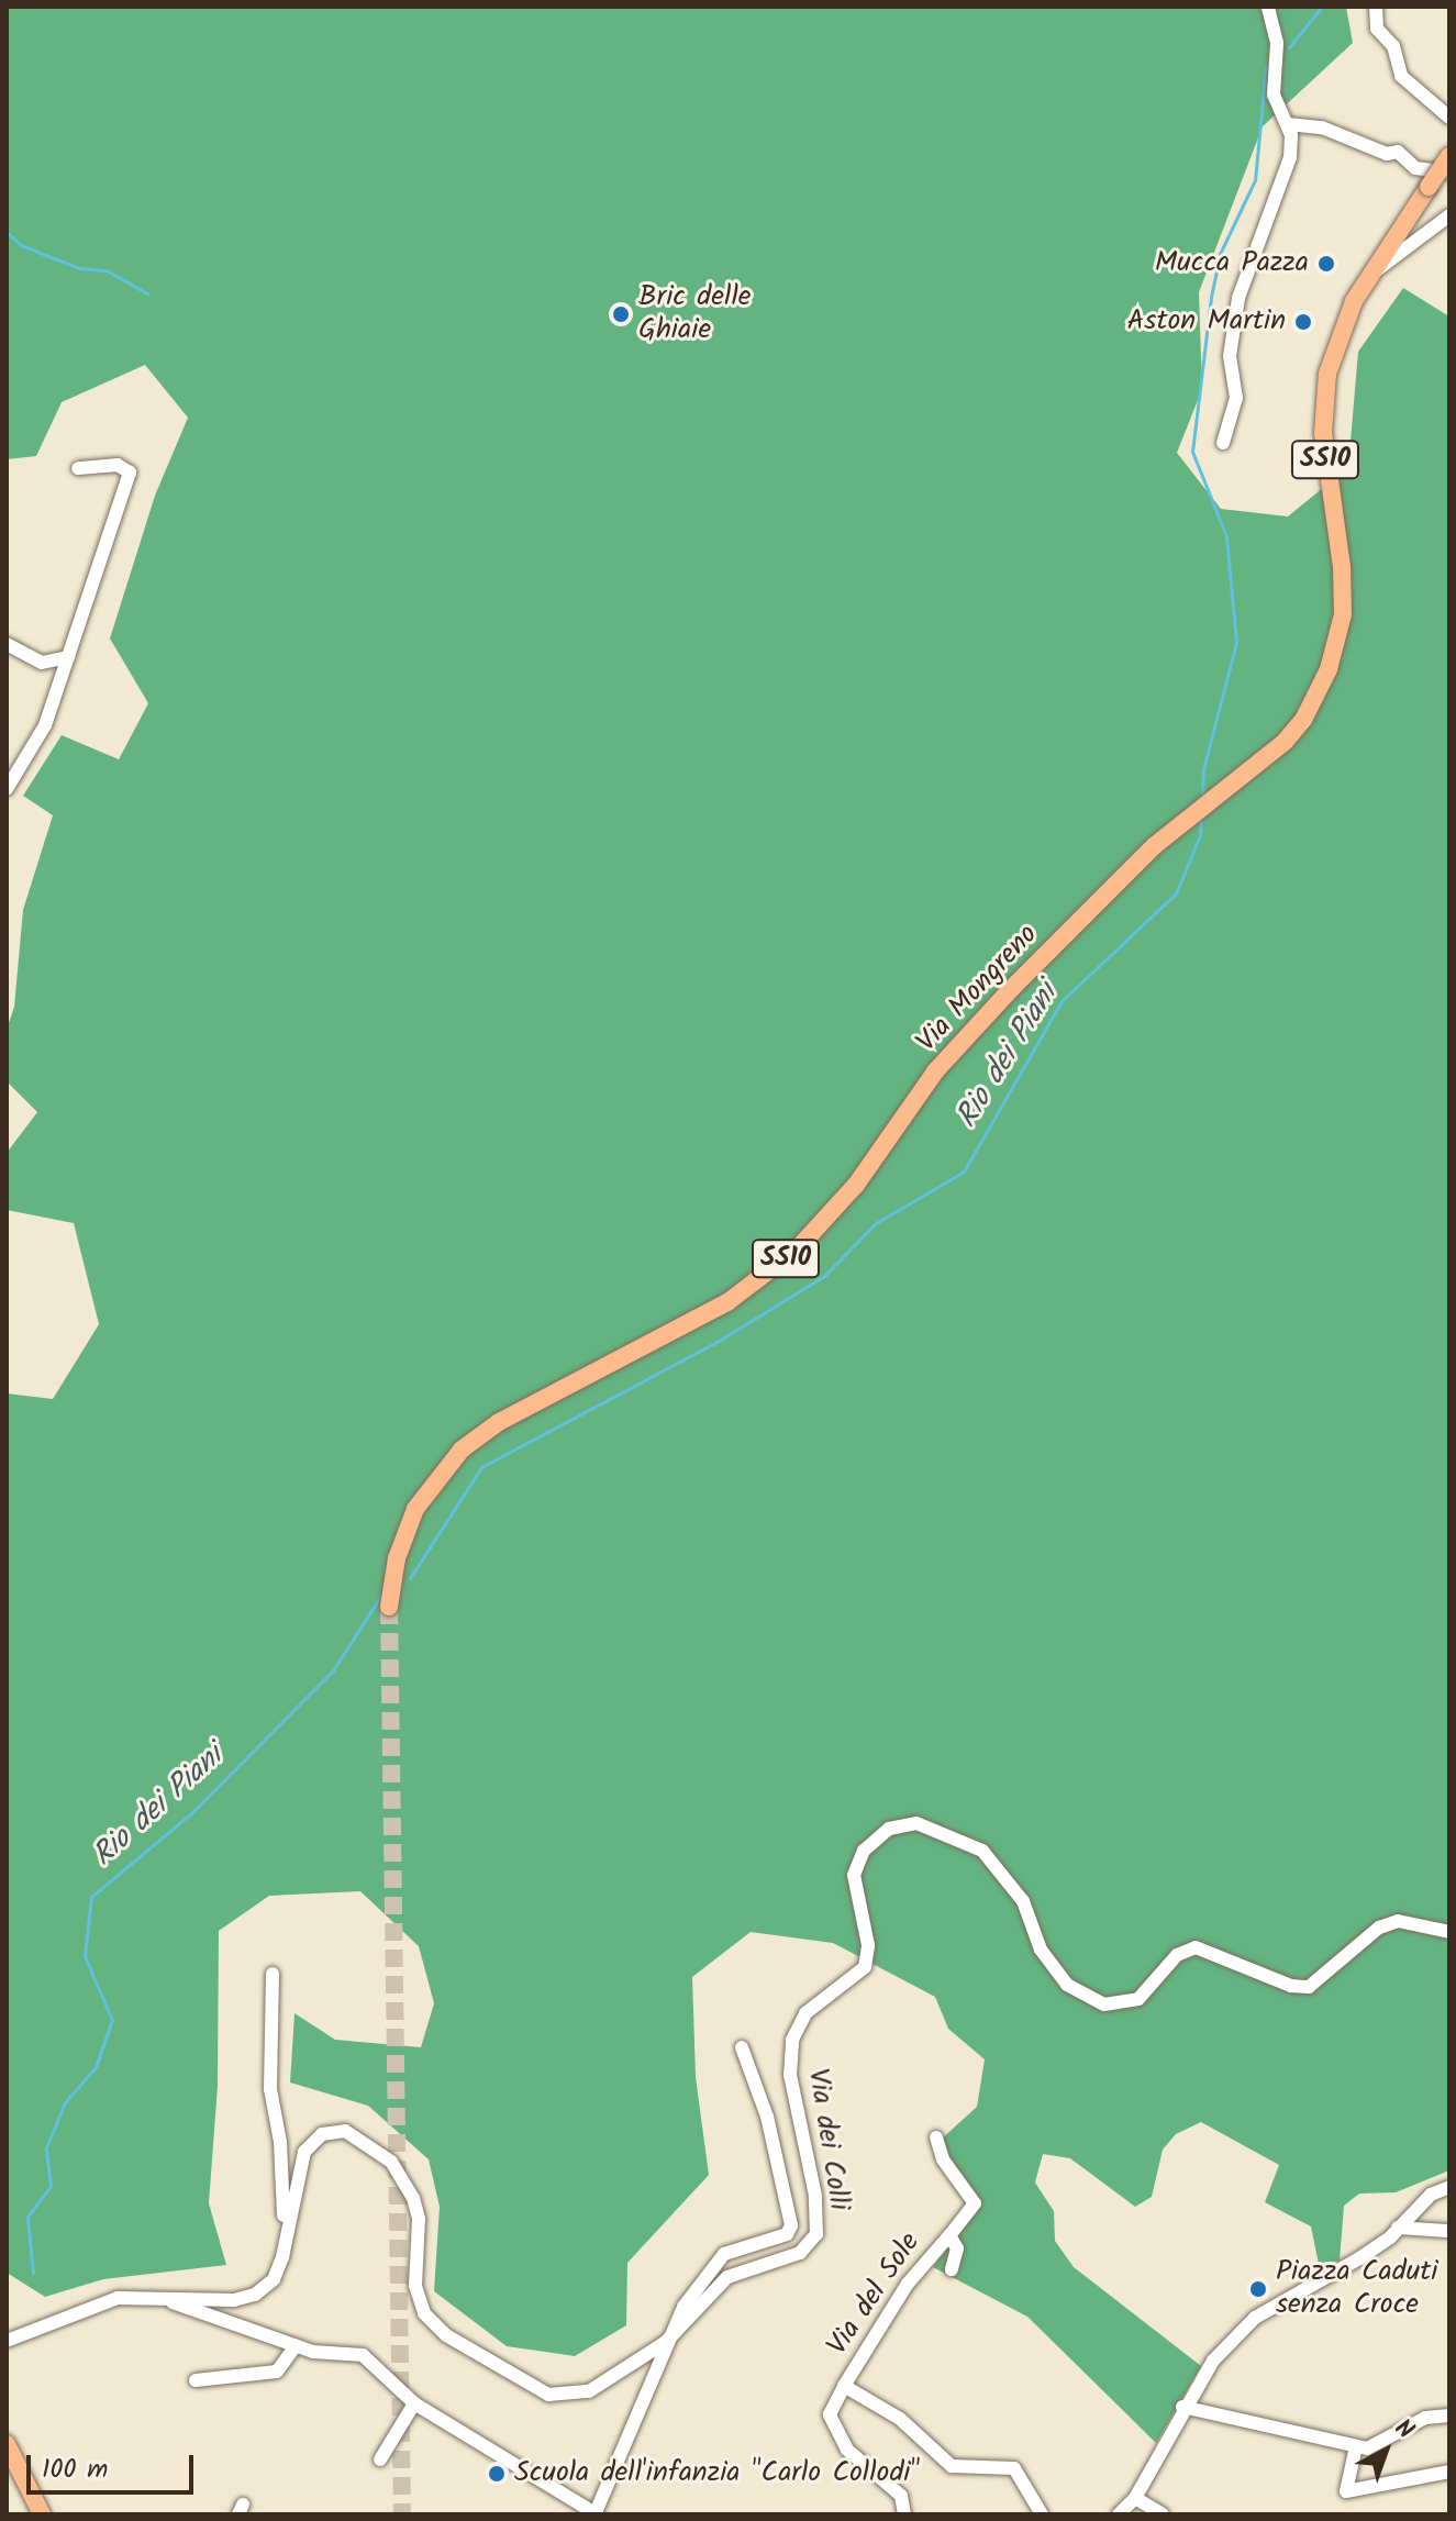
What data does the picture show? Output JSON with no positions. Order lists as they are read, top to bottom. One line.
{"streets":{"main road":["SS10","Via Mongreno"],"street":["Via dei Colli","Via del Sole"]},"water":["Rio dei Piani"],"places":["Mucca Pazza","Bric delle Ghiaie","Aston Martin","Piazza Caduti senza Croce","Scuola dell'infanzia \"Carlo Collodi\""],"scale_bar":"100 m","north":"top right"}
